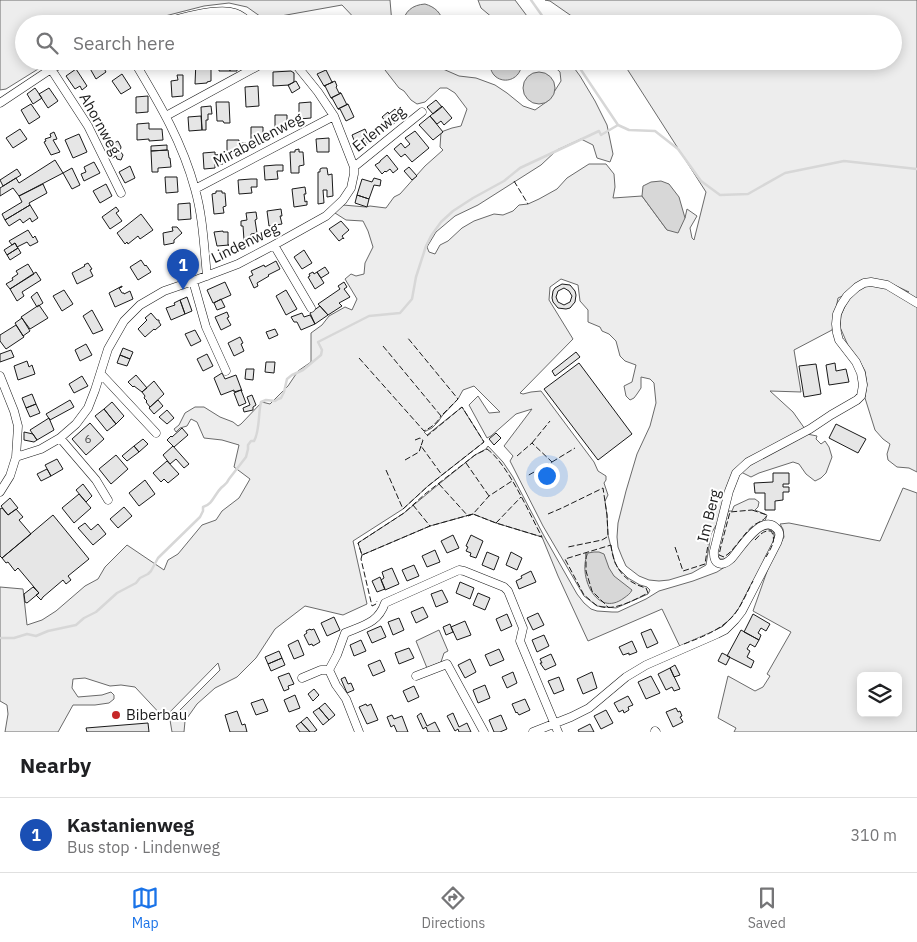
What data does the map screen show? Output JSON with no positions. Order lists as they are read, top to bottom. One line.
{"streets":{"street":["Ahornweg","Erlenweg","Mirabellenweg","Lindenweg","Im Berg"]},"crossings":[["Erlenweg","Lindenweg"]],"places":["Biberbau"],"house_numbers":["6"],"page":{"search":"Search here","pins":"1","heading":"Nearby","list":[{"mark":"1","name":"Kastanienweg","note":"Bus stop · Lindenweg","value":"310 m"}],"nav":["Map","Directions","Saved"]}}
